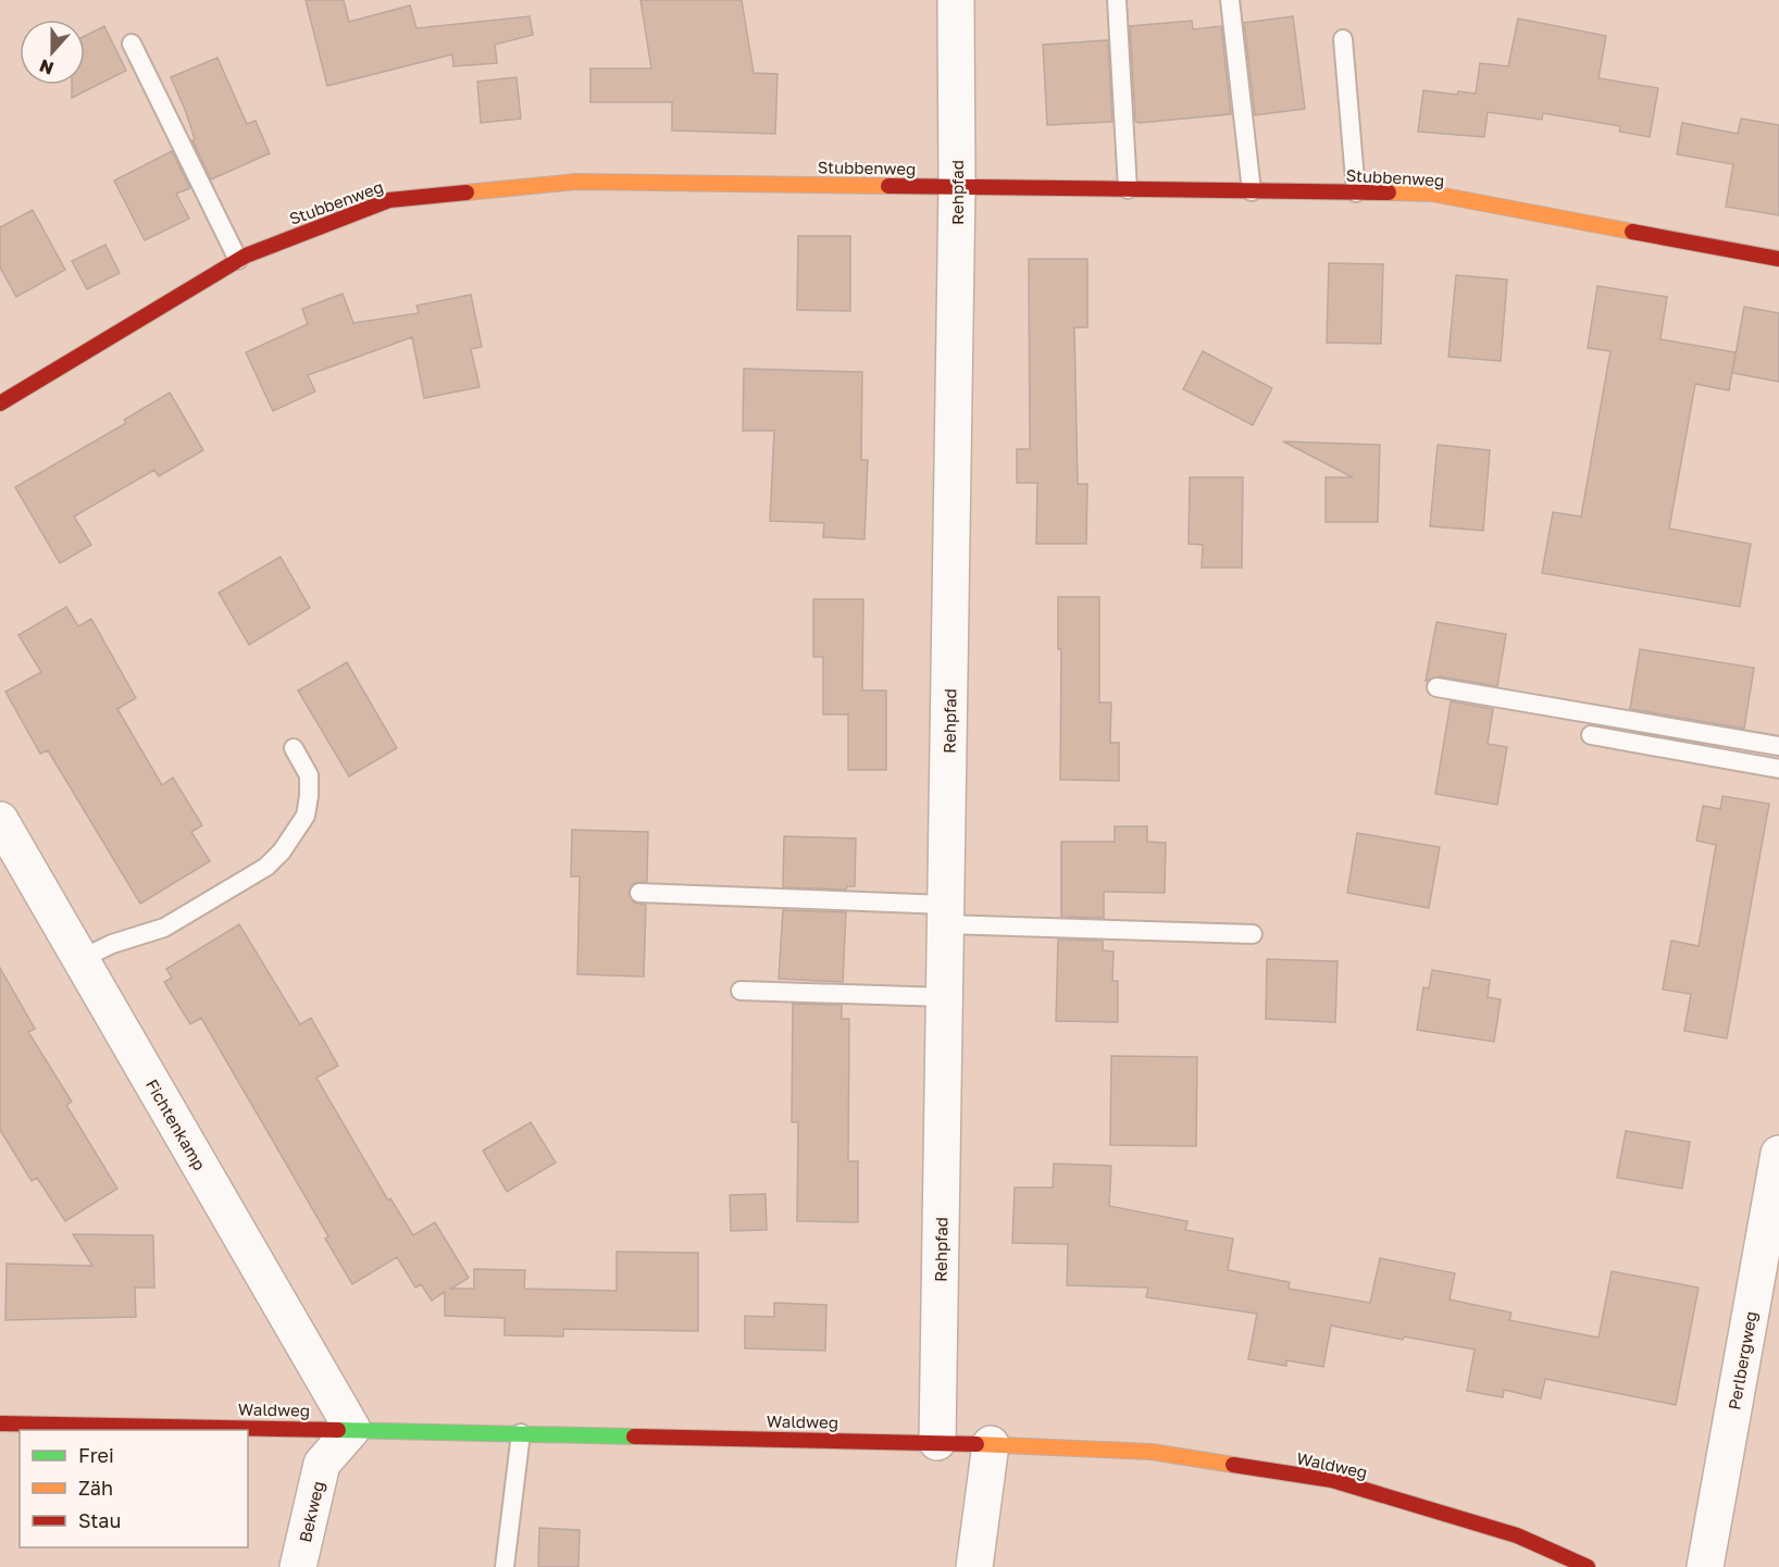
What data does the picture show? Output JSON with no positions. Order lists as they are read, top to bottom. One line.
{"streets":{"street":["Stubbenweg","Rehpfad","Fichtenkamp","Perlbergweg","Waldweg","Bekweg"]},"crossings":[["Stubbenweg","Rehpfad"],["Rehpfad","Waldweg"],["Fichtenkamp","Waldweg"],["Fichtenkamp","Bekweg"],["Waldweg","Bekweg"]],"legend":["Frei","Zäh","Stau"],"north":"bottom"}
